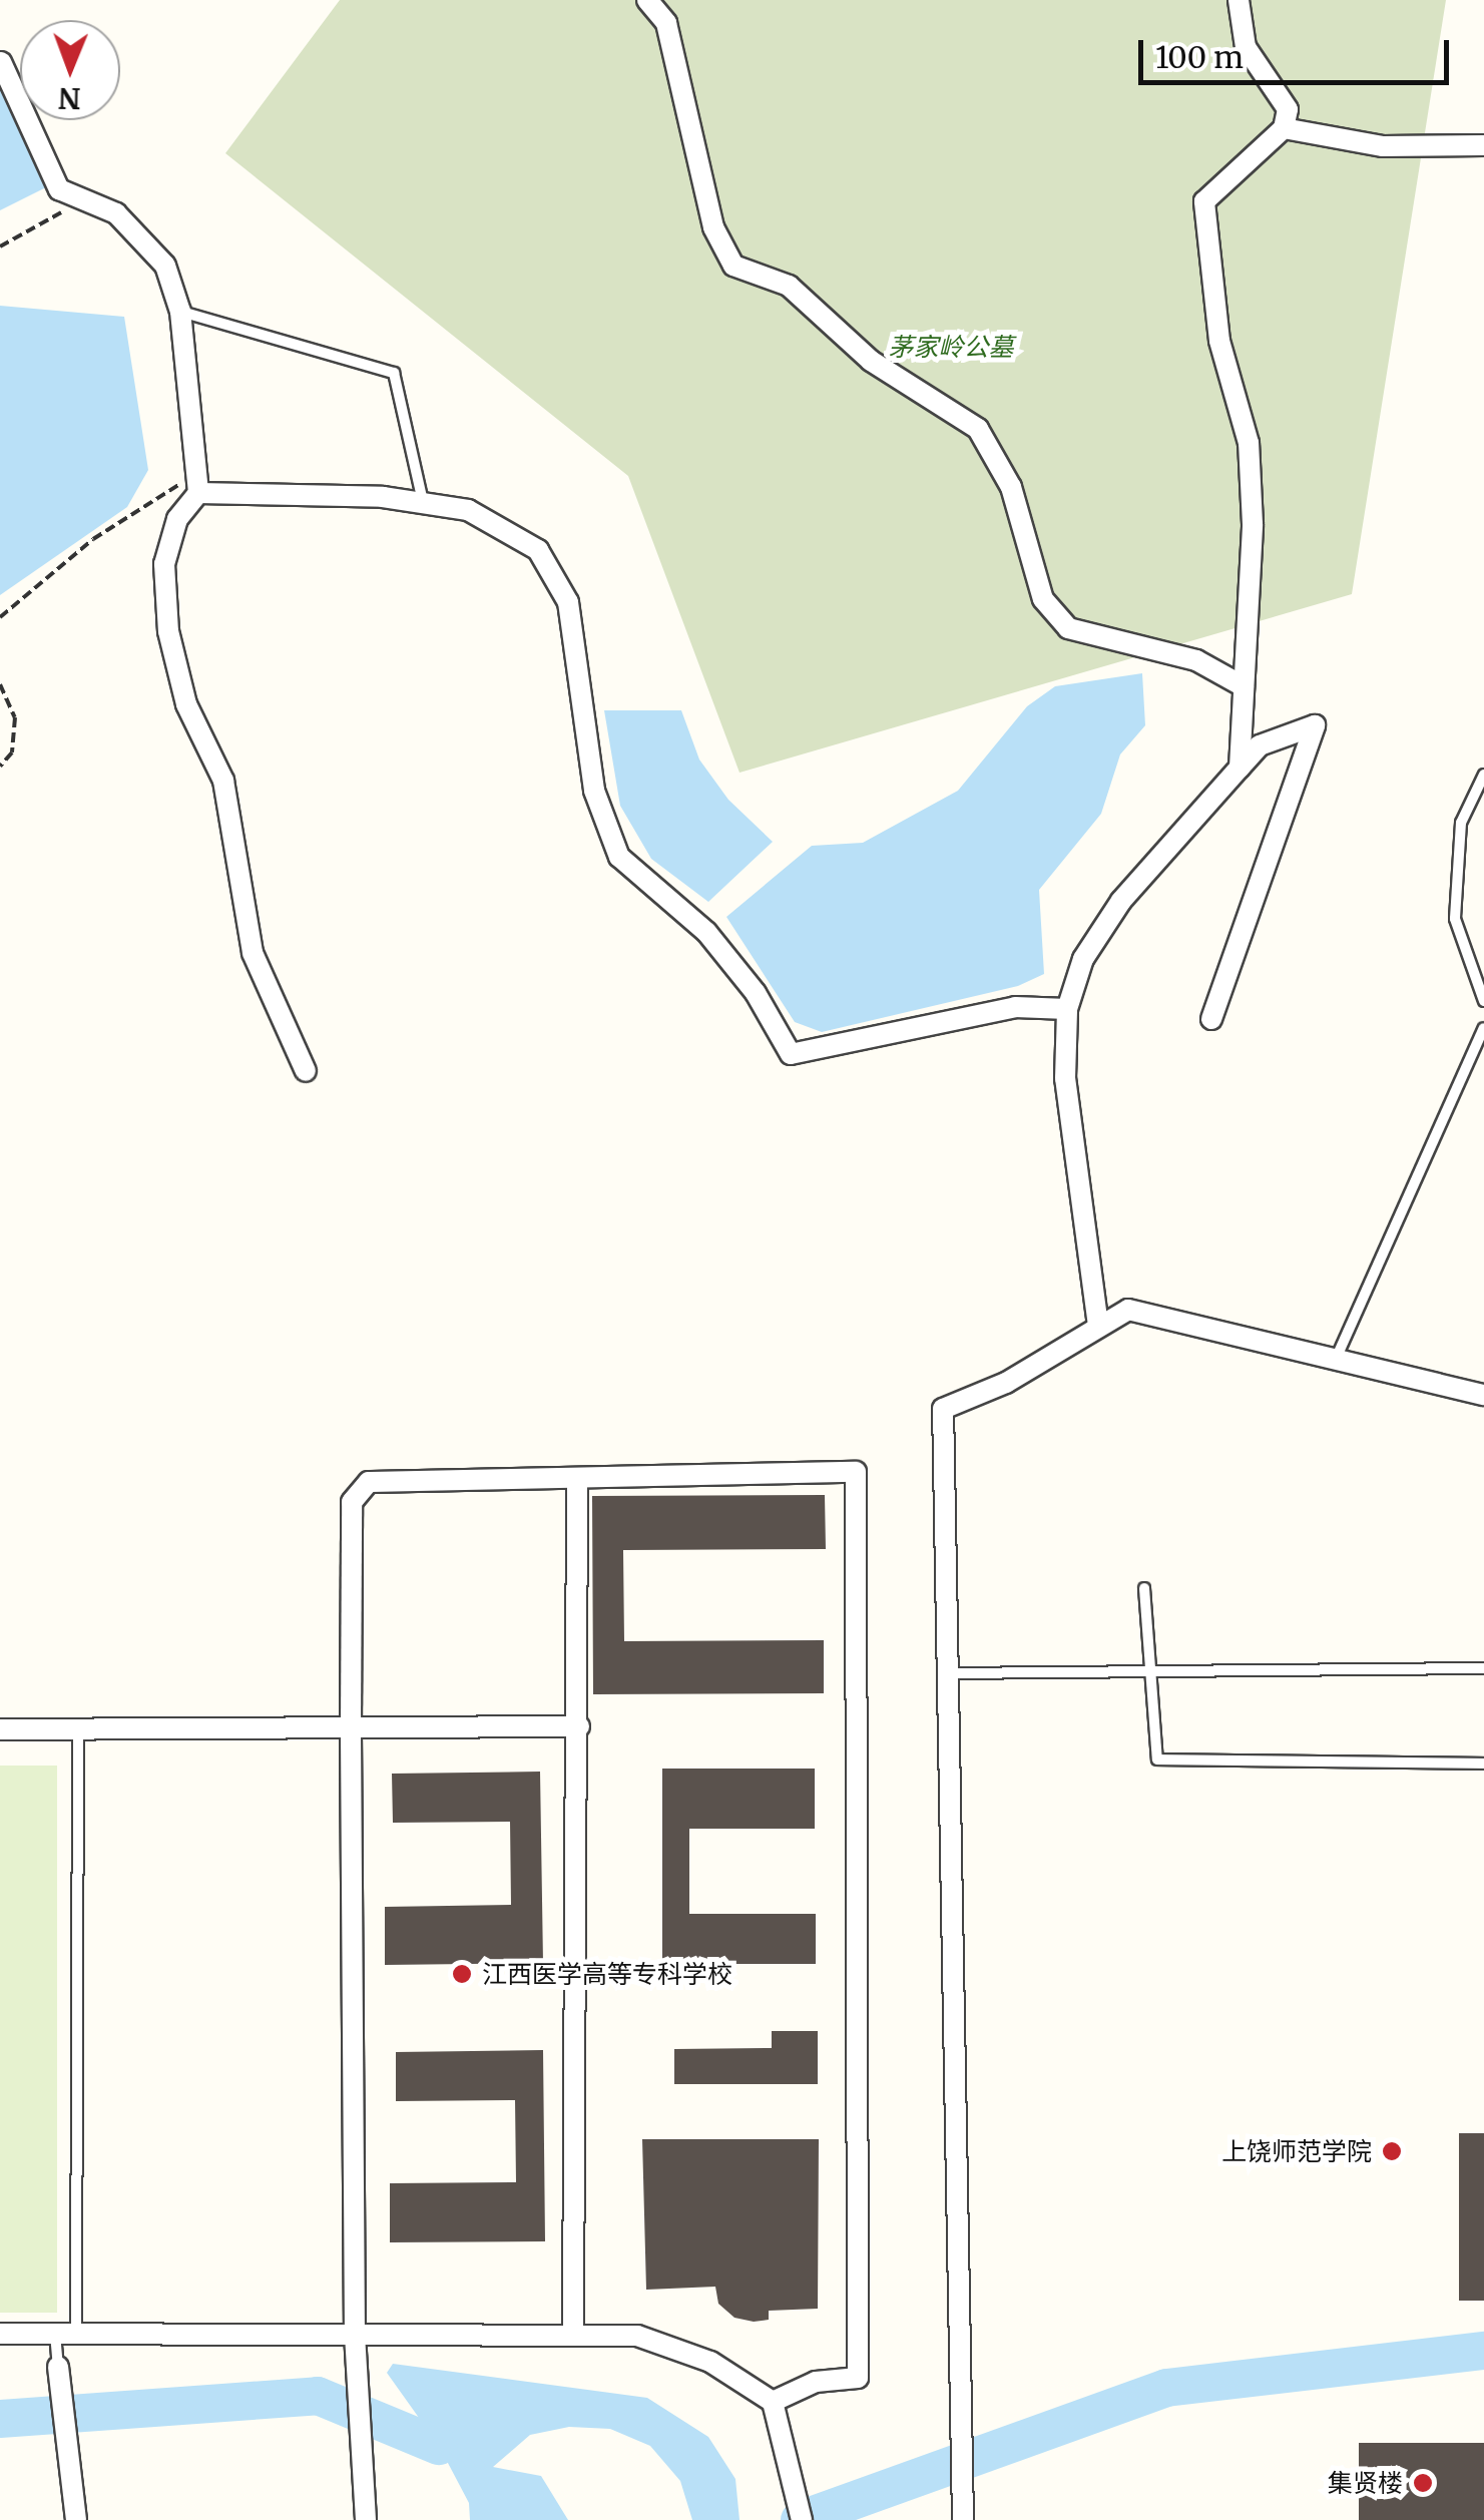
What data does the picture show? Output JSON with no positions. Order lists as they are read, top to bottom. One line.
{"parks":["茅家岭公墓"],"places":["江西医学高等专科学校","上饶师范学院","集贤楼"],"scale_bar":"100 m","north":"bottom"}
